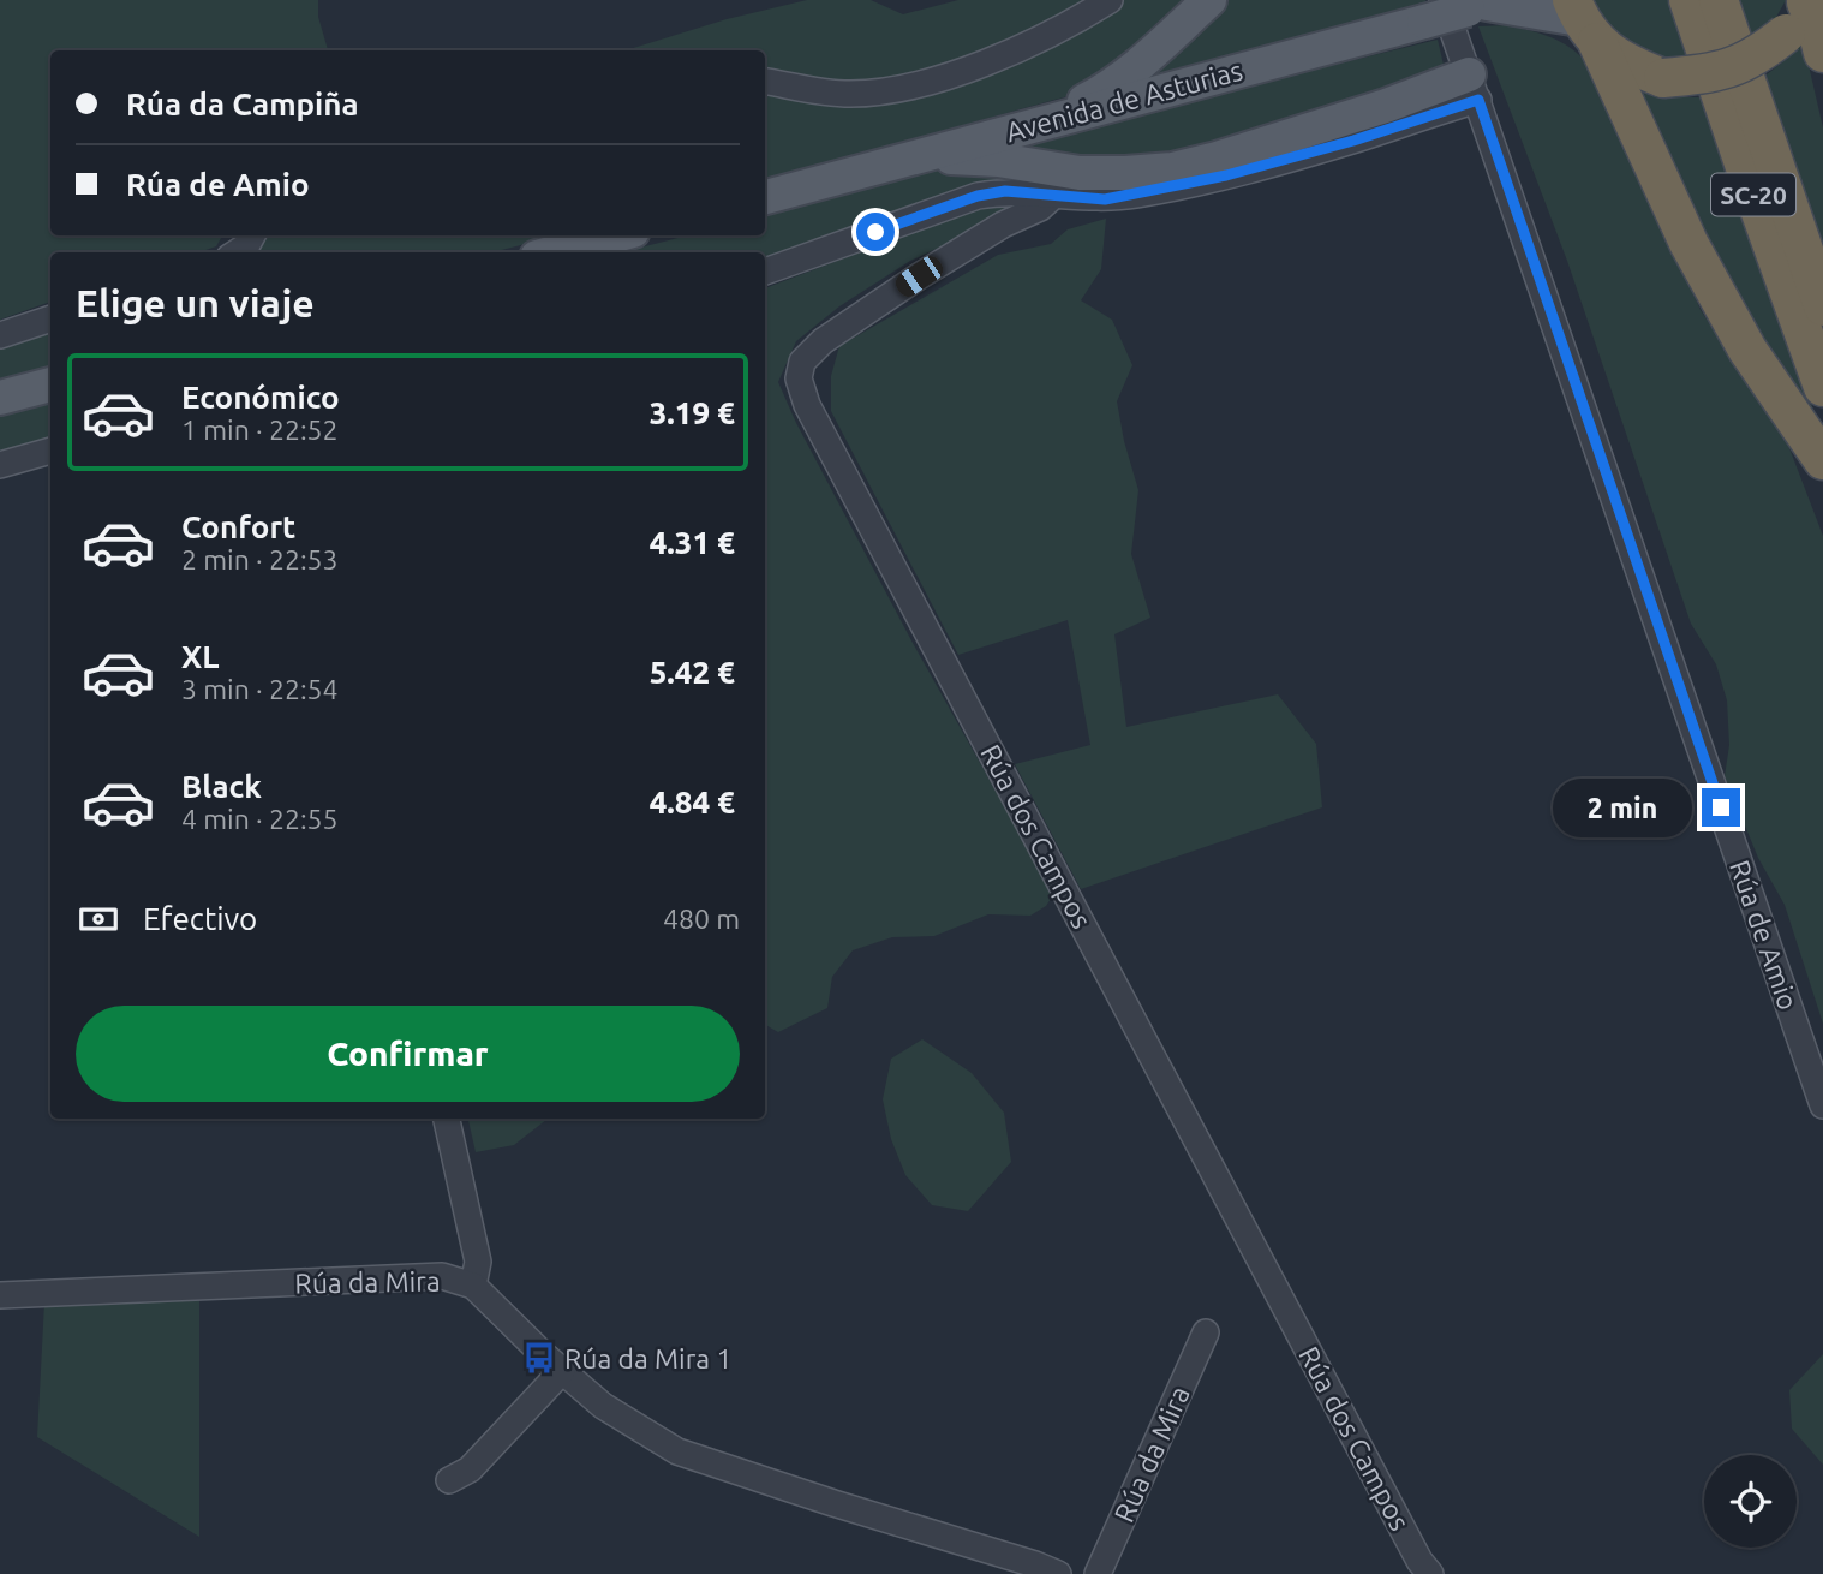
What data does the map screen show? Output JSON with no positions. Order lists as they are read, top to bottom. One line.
{"streets":{"highway":["SC-20"],"main road":["Avenida de Asturias"],"street":["Rúa dos Campos","Rúa de Amio","Rúa da Mira"]},"crossings":[["Avenida de Asturias","Rúa de Amio"]],"places":{"bus stop":["Rúa da Mira 1"]},"page":{"banner":["Rúa da Campiña","Rúa de Amio"],"heading":"Elige un viaje","list":[{"name":"Económico","note":"1 min · 22:52","value":"3.19 €"},{"name":"Confort","note":"2 min · 22:53","value":"4.31 €"},{"name":"XL","note":"3 min · 22:54","value":"5.42 €"},{"name":"Black","note":"4 min · 22:55","value":"4.84 €"}],"bubble":"2 min","pay":["Efectivo","480 m"],"buttons":"Confirmar"}}
